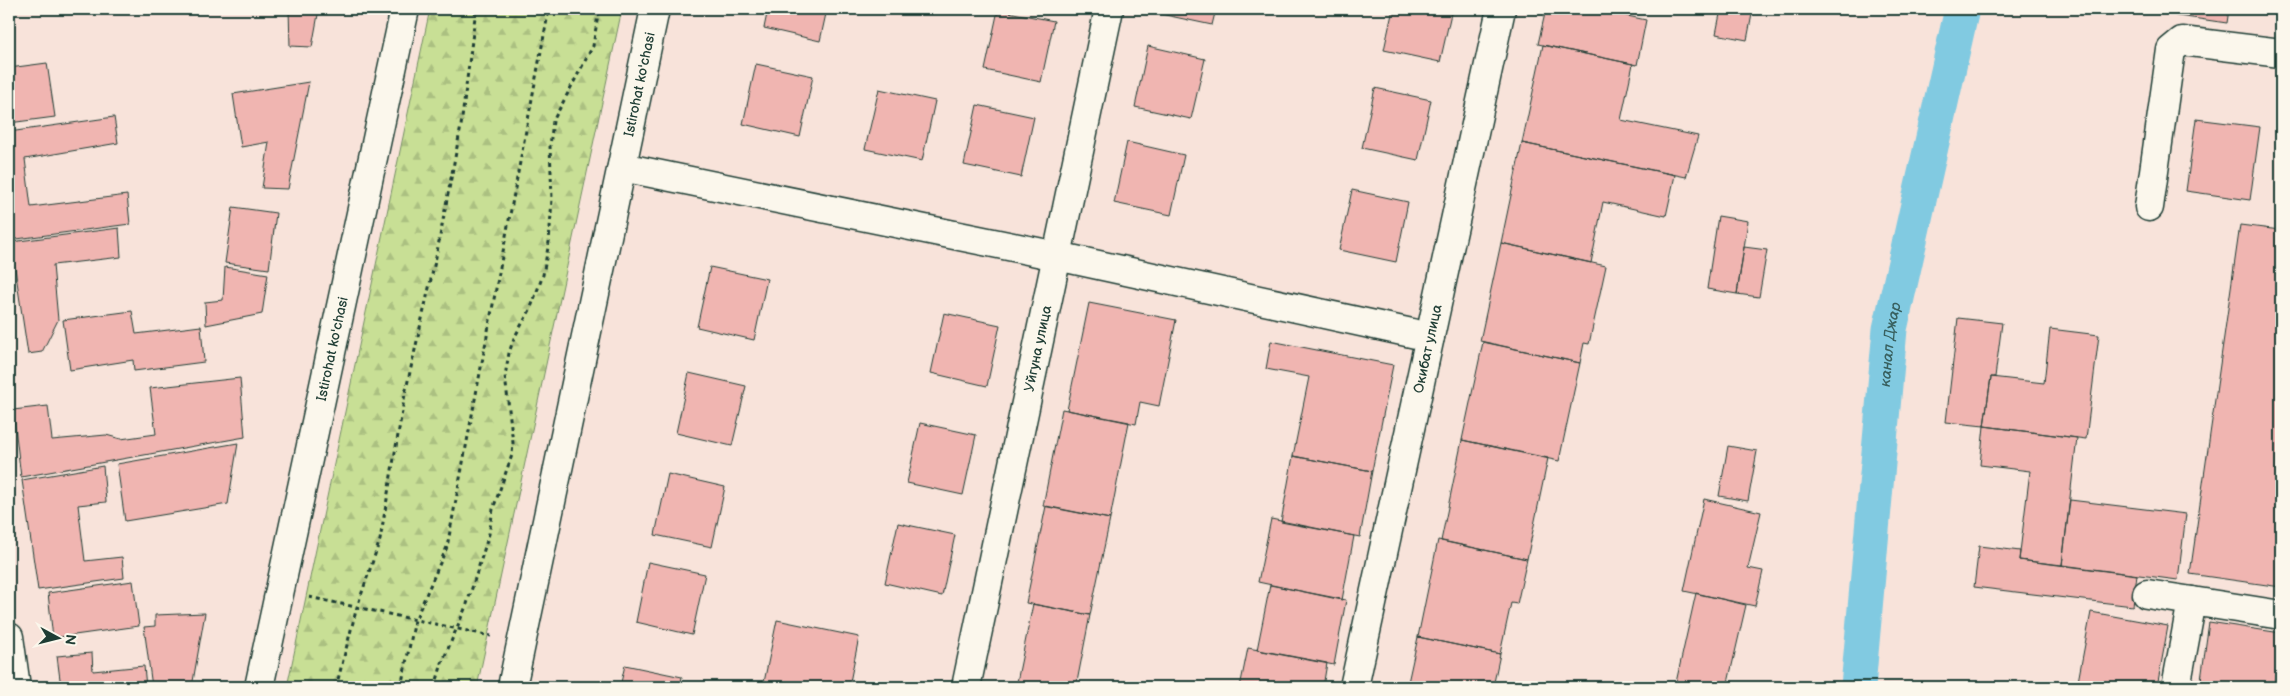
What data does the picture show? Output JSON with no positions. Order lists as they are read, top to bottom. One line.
{"streets":{"street":["Istirohat ko'chasi","Уйгуна улица","Окибат улица"]},"water":["канал Джар"],"north":"right"}
